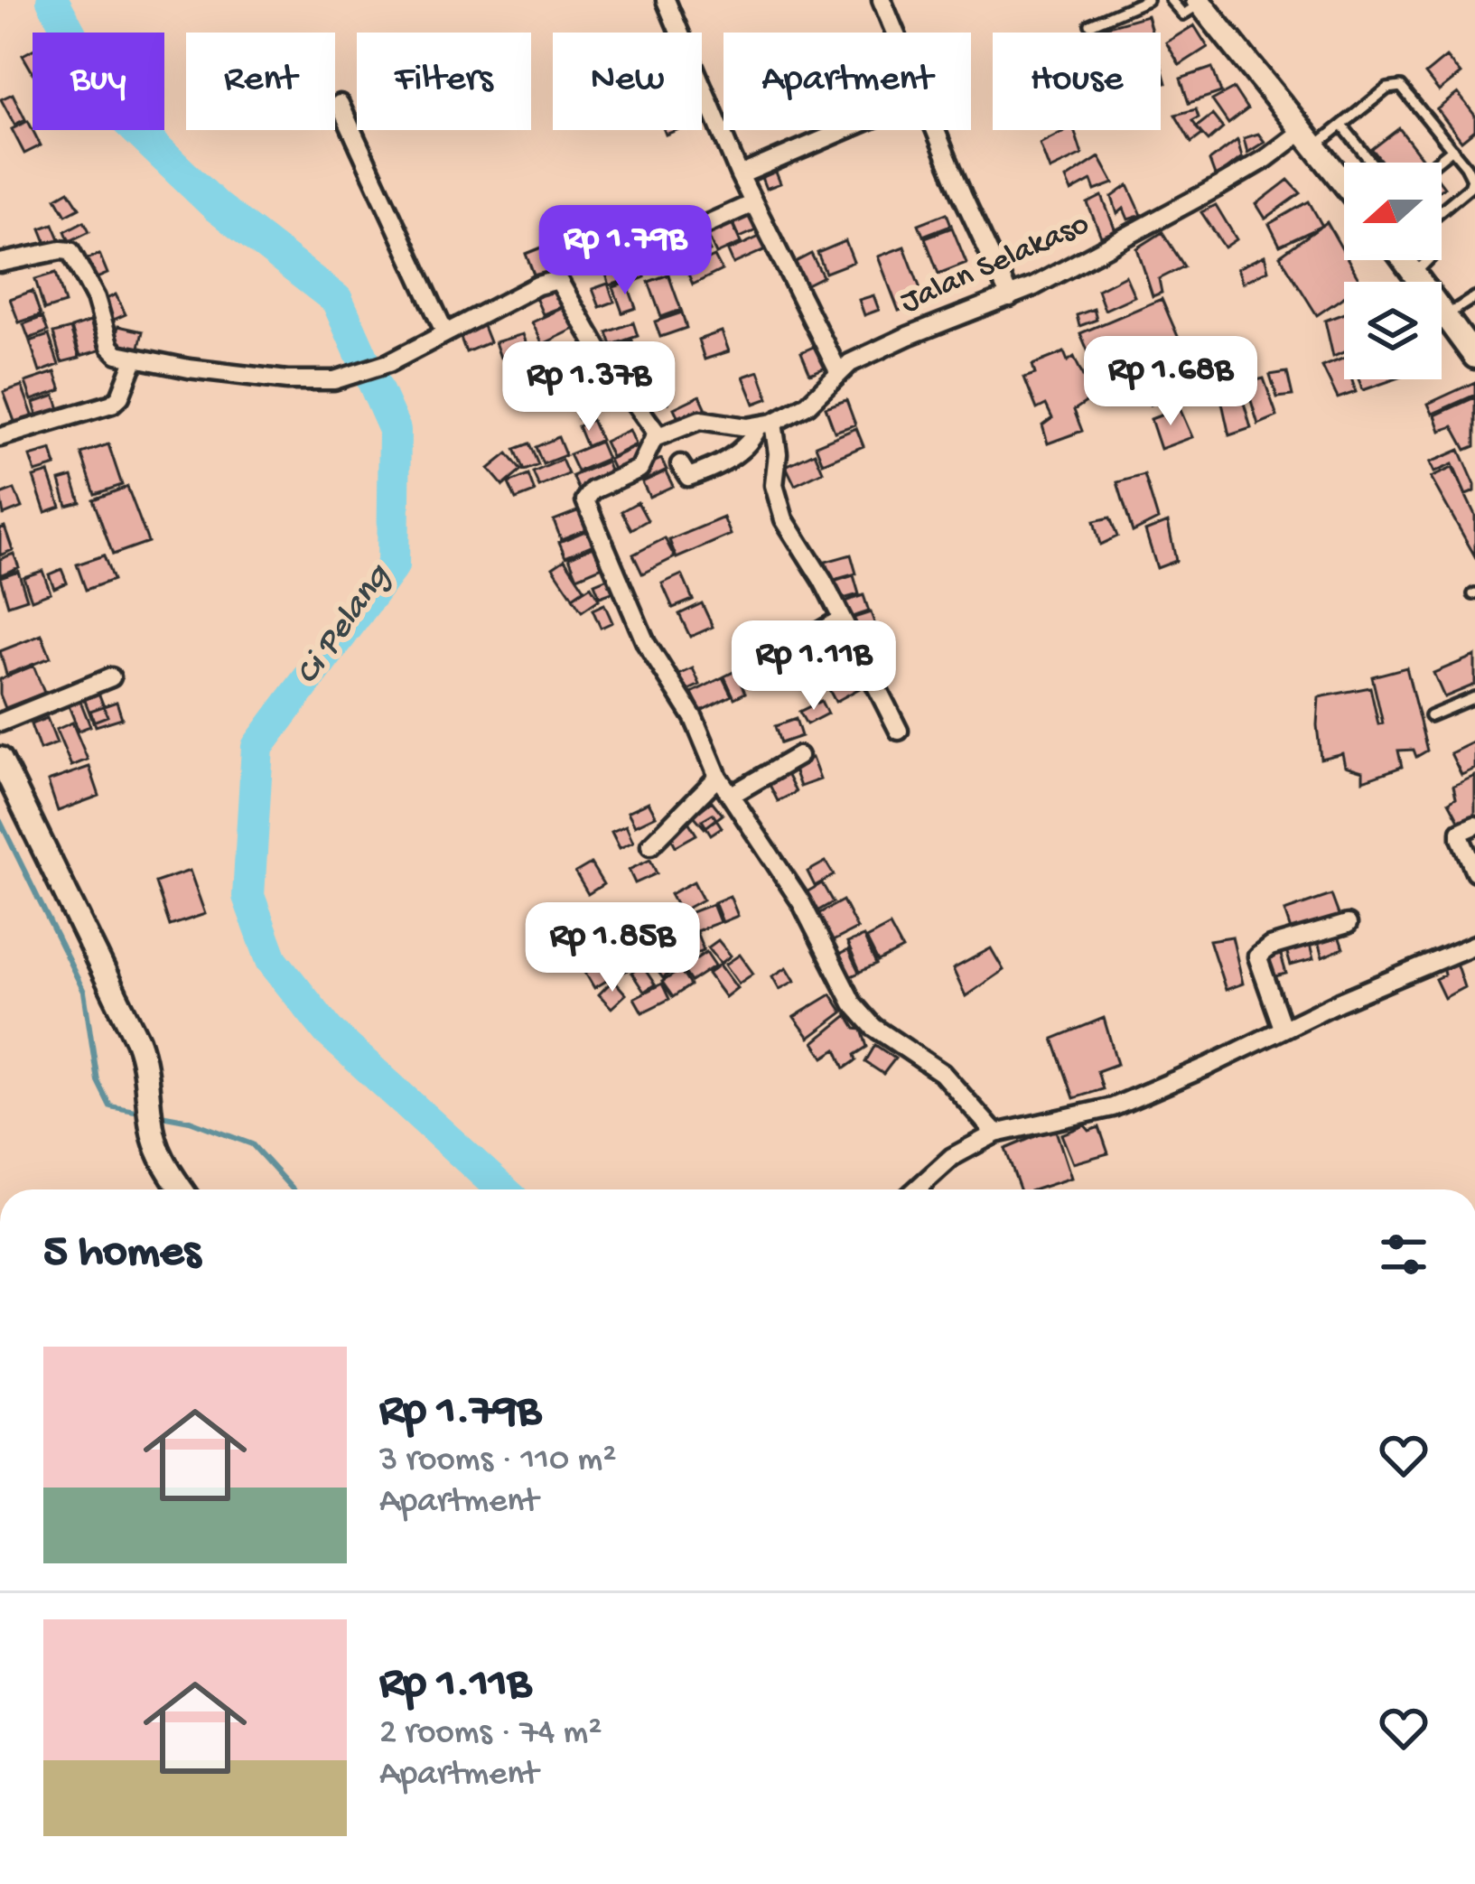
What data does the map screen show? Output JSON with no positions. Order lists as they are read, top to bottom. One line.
{"streets":{"street":["Jalan Selakaso"]},"water":["Ci Pelang"],"north":"left","page":{"chip":["Buy","Rent","Filters","New","Apartment","House"],"price":["Rp 1.79B","Rp 1.68B","Rp 1.37B","Rp 1.11B","Rp 1.85B"],"heading":"5 homes","list":[{"name":"Rp 1.79B","note":"3 rooms · 110 m² · Apartment"},{"name":"Rp 1.11B","note":"2 rooms · 74 m² · Apartment"}]}}
